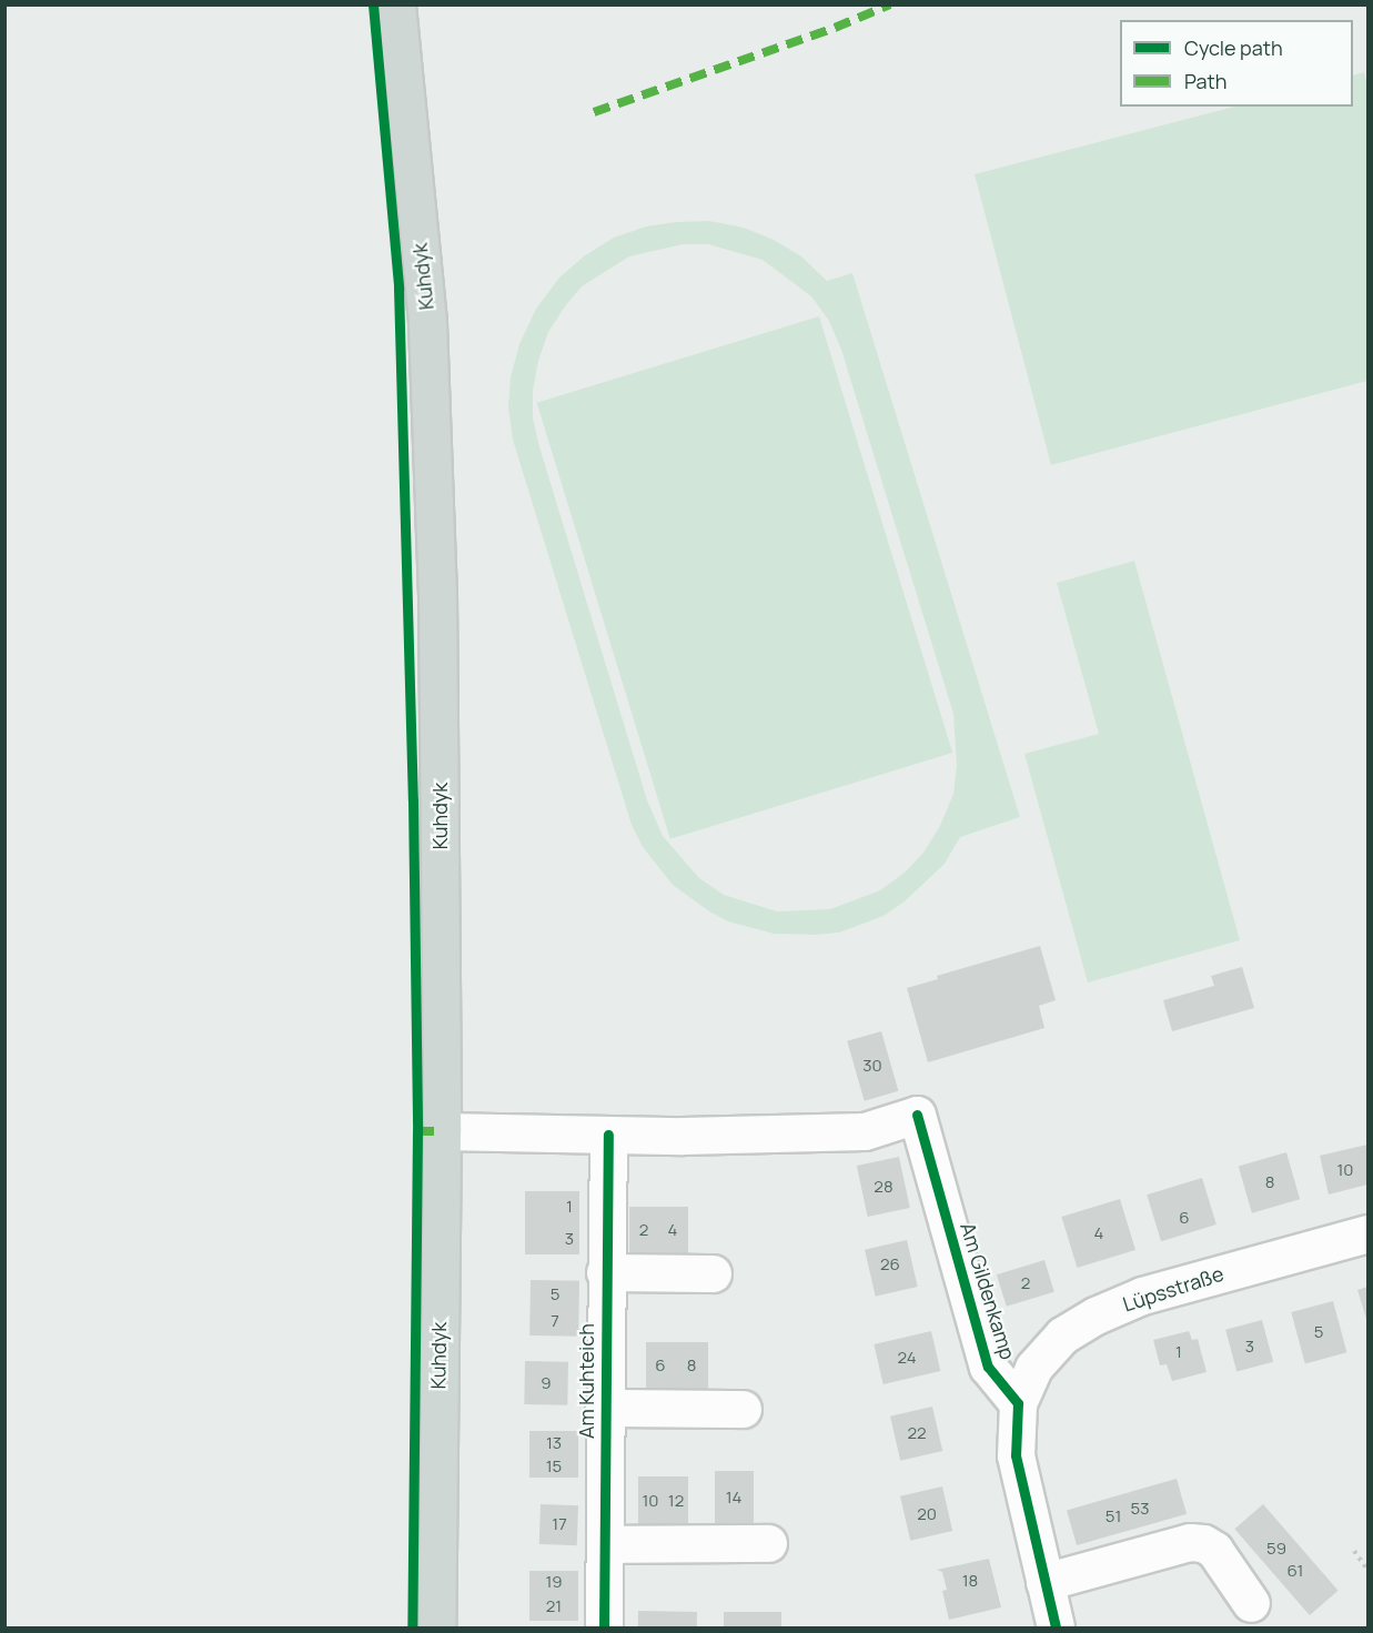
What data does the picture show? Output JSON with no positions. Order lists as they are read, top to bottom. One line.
{"streets":{"main road":["Kuhdyk"],"street":["Lüpsstraße","Am Gildenkamp","Am Kuhteich"]},"crossings":[["Lüpsstraße","Am Gildenkamp"],["Am Gildenkamp","Am Kuhteich"]],"house_numbers":["30","10","8","28","1","6","2","4","4","3","26","2","5","7","5","3","1","24","6","8","9","22","13","15","14","10","12","53","20","51","17","59","61","18","19","21"],"legend":["Cycle path","Path"]}
